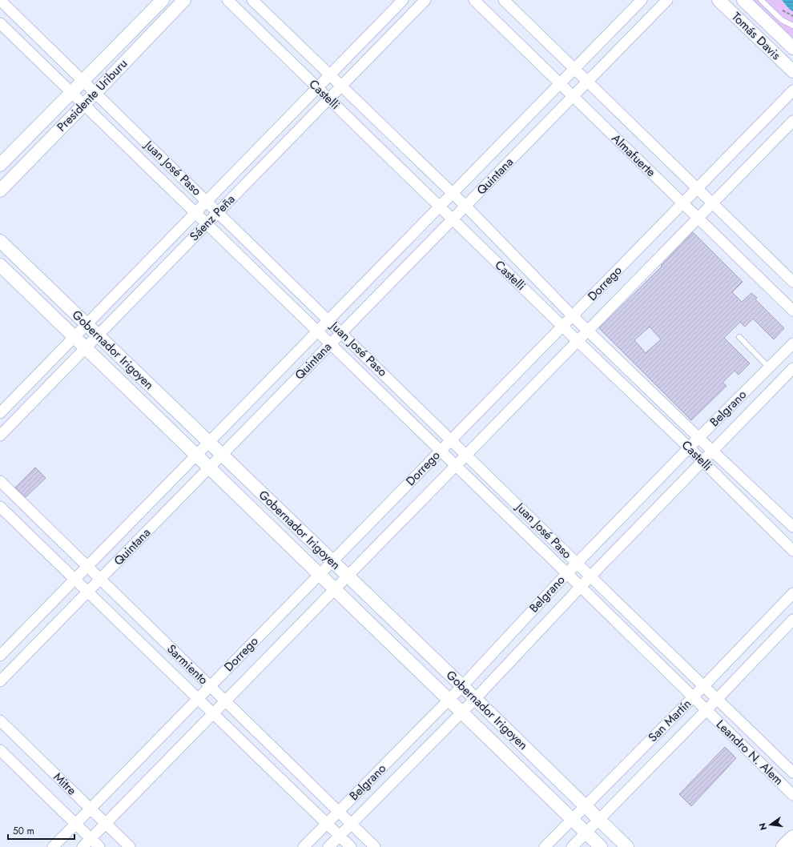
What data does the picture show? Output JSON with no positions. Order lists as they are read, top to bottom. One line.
{"streets":{"street":["Tomás Davis","Castelli","Presidente Uriburu","Almafuerte","Juan José Paso","Quintana","Sáenz Peña","Dorrego","Gobernador Irigoyen","Belgrano","Sarmiento","San Martín","Leandro N. Alem","Mitre"]},"crossings":[["Castelli","Quintana"],["Castelli","Sáenz Peña"],["Castelli","Dorrego"],["Castelli","Belgrano"],["Presidente Uriburu","Juan José Paso"],["Almafuerte","Quintana"],["Almafuerte","Dorrego"],["Juan José Paso","Quintana"],["Juan José Paso","Sáenz Peña"],["Juan José Paso","Dorrego"],["Juan José Paso","Belgrano"],["Juan José Paso","San Martín"],["Juan José Paso","Leandro N. Alem"],["Quintana","Gobernador Irigoyen"],["Quintana","Sarmiento"],["Sáenz Peña","Gobernador Irigoyen"],["Dorrego","Gobernador Irigoyen"],["Dorrego","Sarmiento"],["Dorrego","Mitre"],["Gobernador Irigoyen","Belgrano"],["Gobernador Irigoyen","San Martín"],["Belgrano","Sarmiento"],["San Martín","Leandro N. Alem"]],"scale_bar":"50 m","north":"left"}
